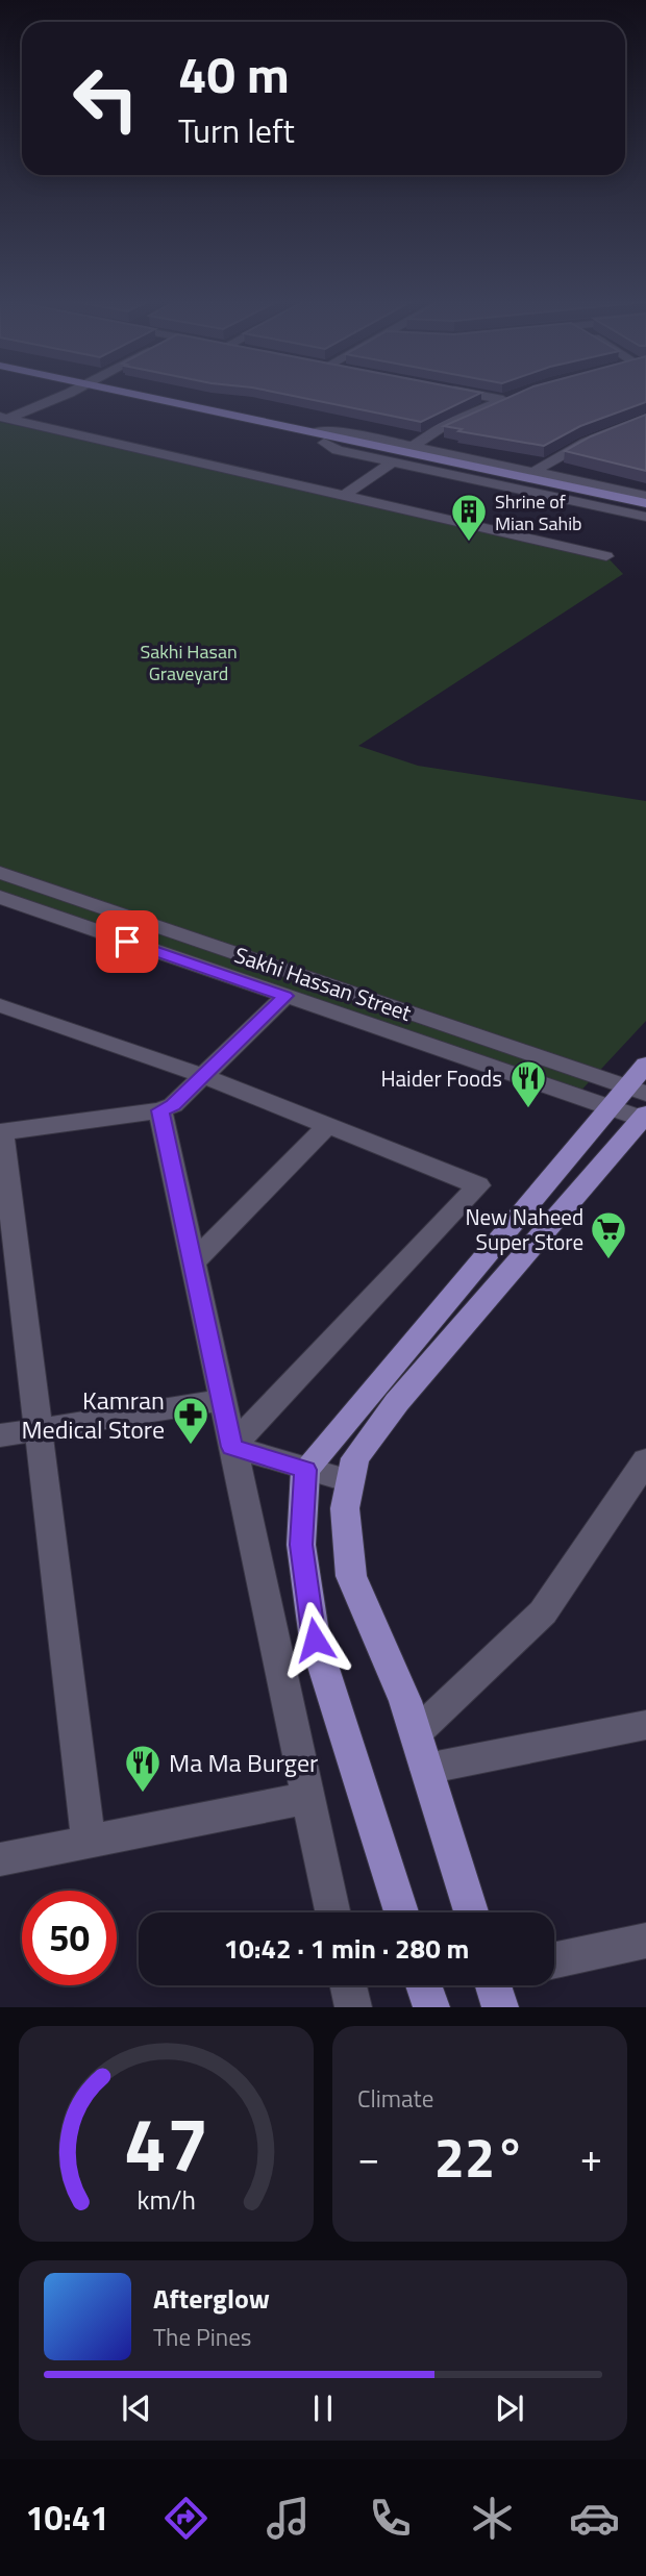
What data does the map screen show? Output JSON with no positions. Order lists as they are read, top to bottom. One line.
{"streets":{"street":["Sakhi Hassan Street"]},"parks":["Sakhi Hasan Graveyard"],"places":{"building":["Shrine of Mian Sahib"],"restaurant":["Haider Foods","Ma Ma Burger"],"supermarket":["New Naheed Super Store"],"pharmacy":["Kamran Medical Store"]},"page":{"turn":["40 m","Turn left"],"limit":"50","trip":"10:42 · 1 min · 280 m","tile":"Climate","heat":["−","22°","+"],"song":["Afterglow","The Pines"],"tabs":"10:41","gauge":["47","km/h"]}}
